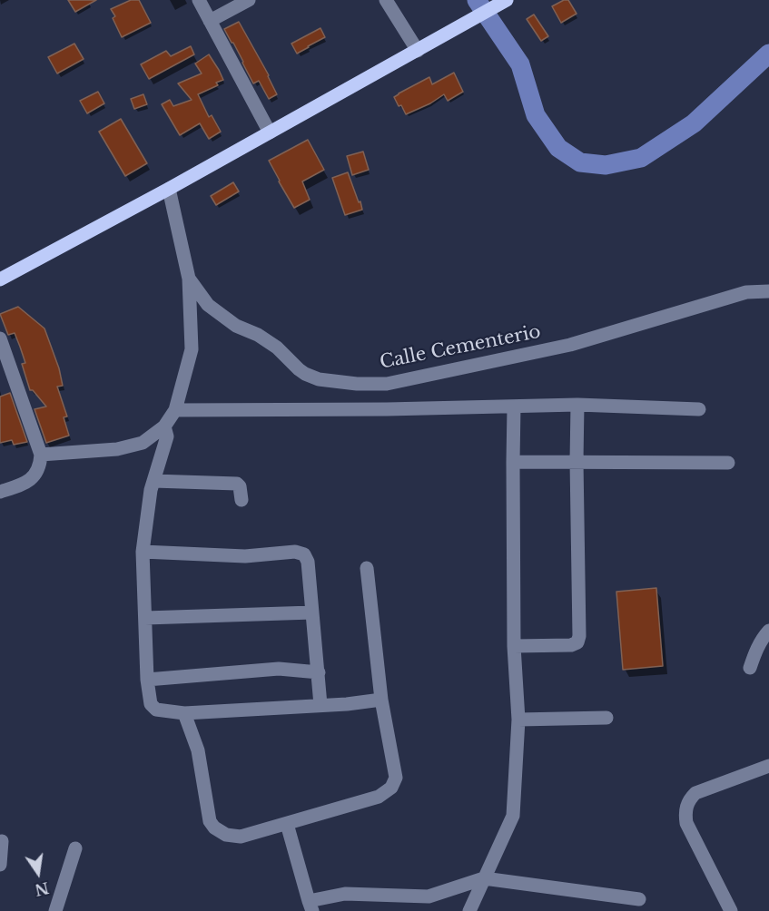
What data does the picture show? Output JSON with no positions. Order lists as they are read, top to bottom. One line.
{"streets":{"street":["Calle Cementerio"]},"north":"bottom"}
